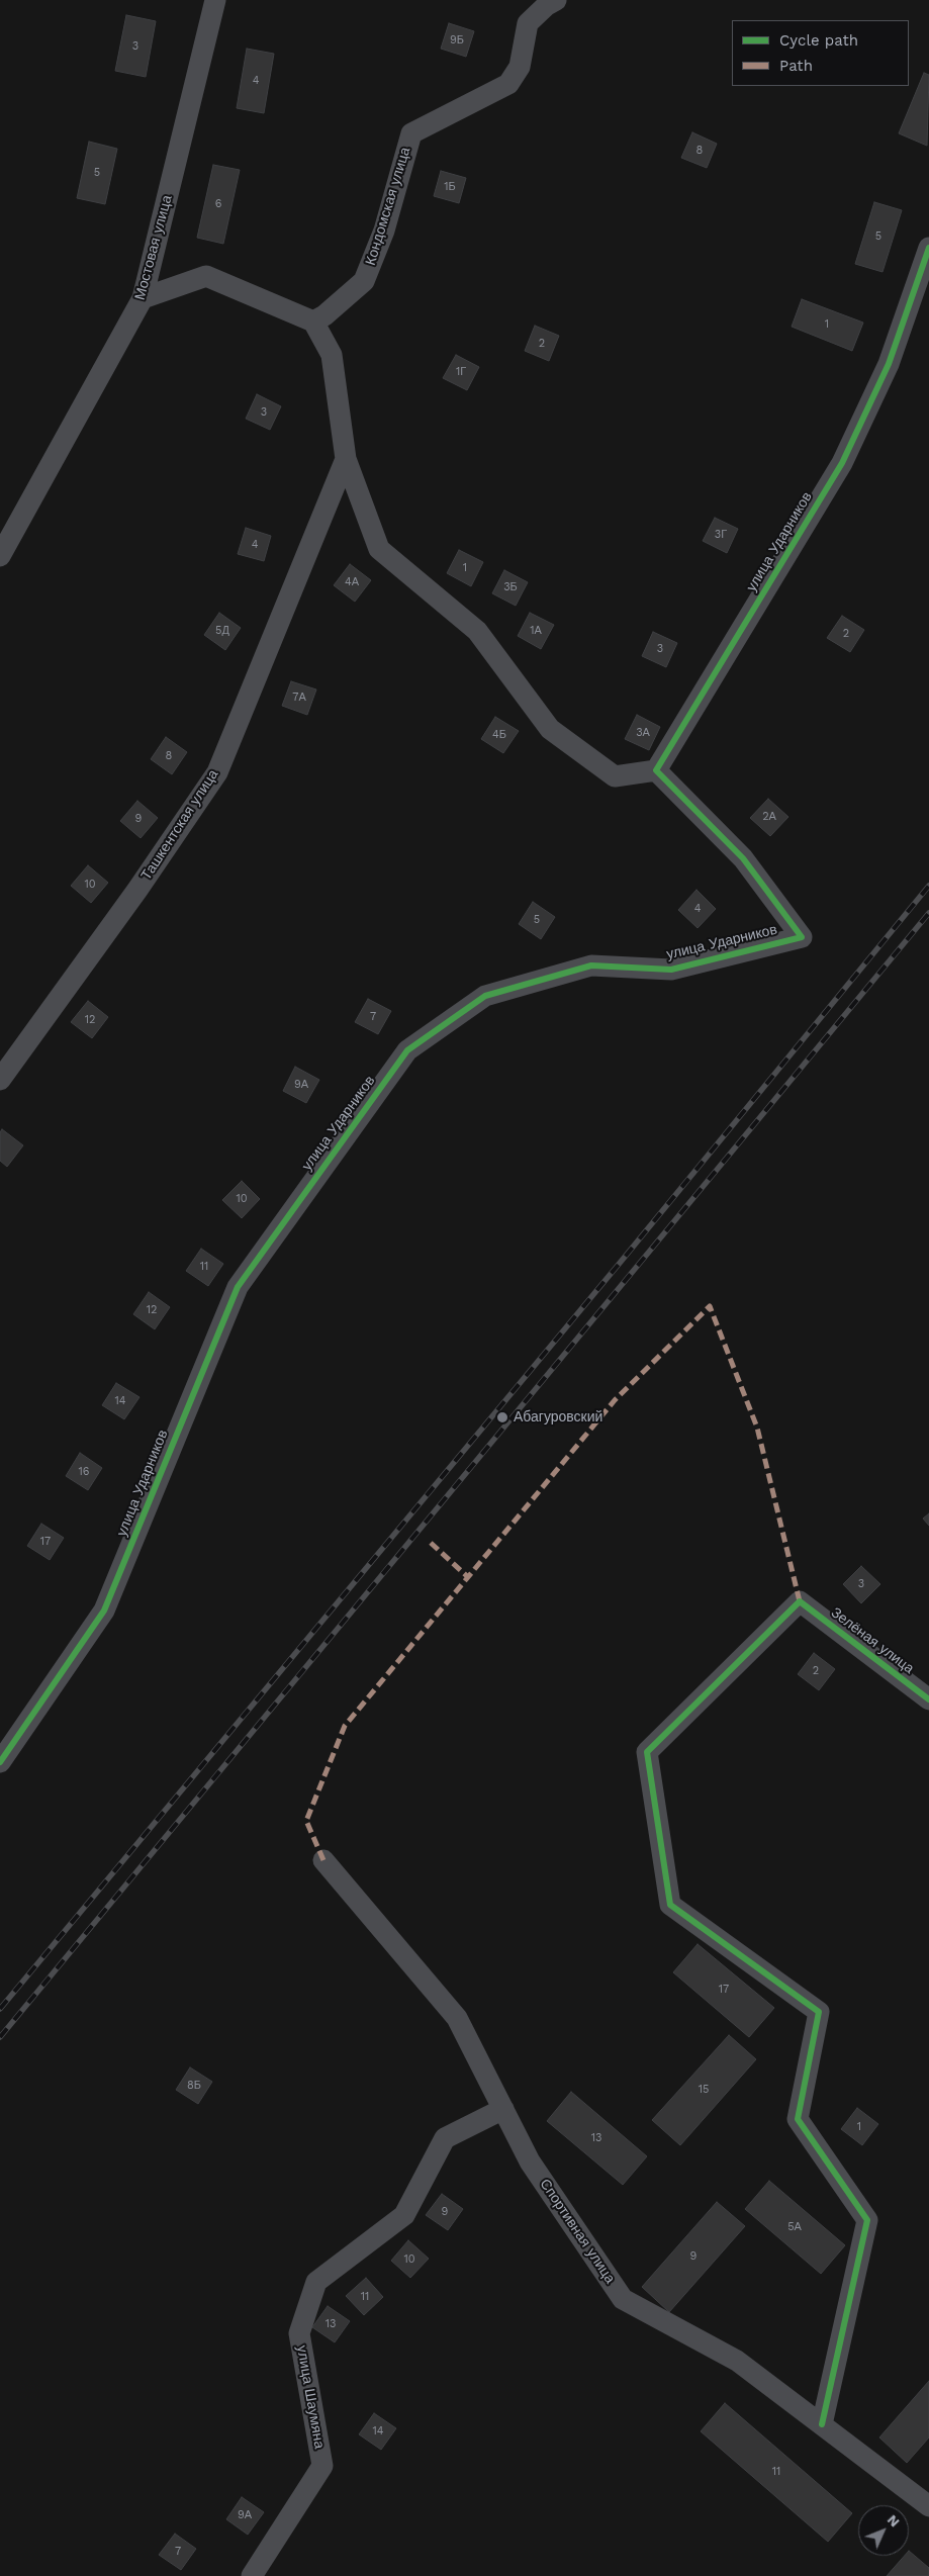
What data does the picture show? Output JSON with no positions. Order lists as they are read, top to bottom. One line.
{"streets":{"street":["Кондомская улица","Мостовая улица","улица Ударников","Ташкентская улица","Зелёная улица","Спортивная улица","улица Шаумяна"]},"crossings":[["Зелёная улица","Спортивная улица"],["Спортивная улица","улица Шаумяна"]],"places":["Абагуровский"],"house_numbers":["9Б","3","4","8","5","1Б","6","5","1","2","1Г","3","3Г","4","1","4А","3Б","5Д","1А","2","3","7А","3А","4Б","8","2А","9","10","4","5","7","12","9А","10","11","12","14","16","17","3","2","17","8Б","15","1","13","9","5А","9","10","11","13","14","11","9А","7"],"legend":["Cycle path","Path"],"north":"top right"}
